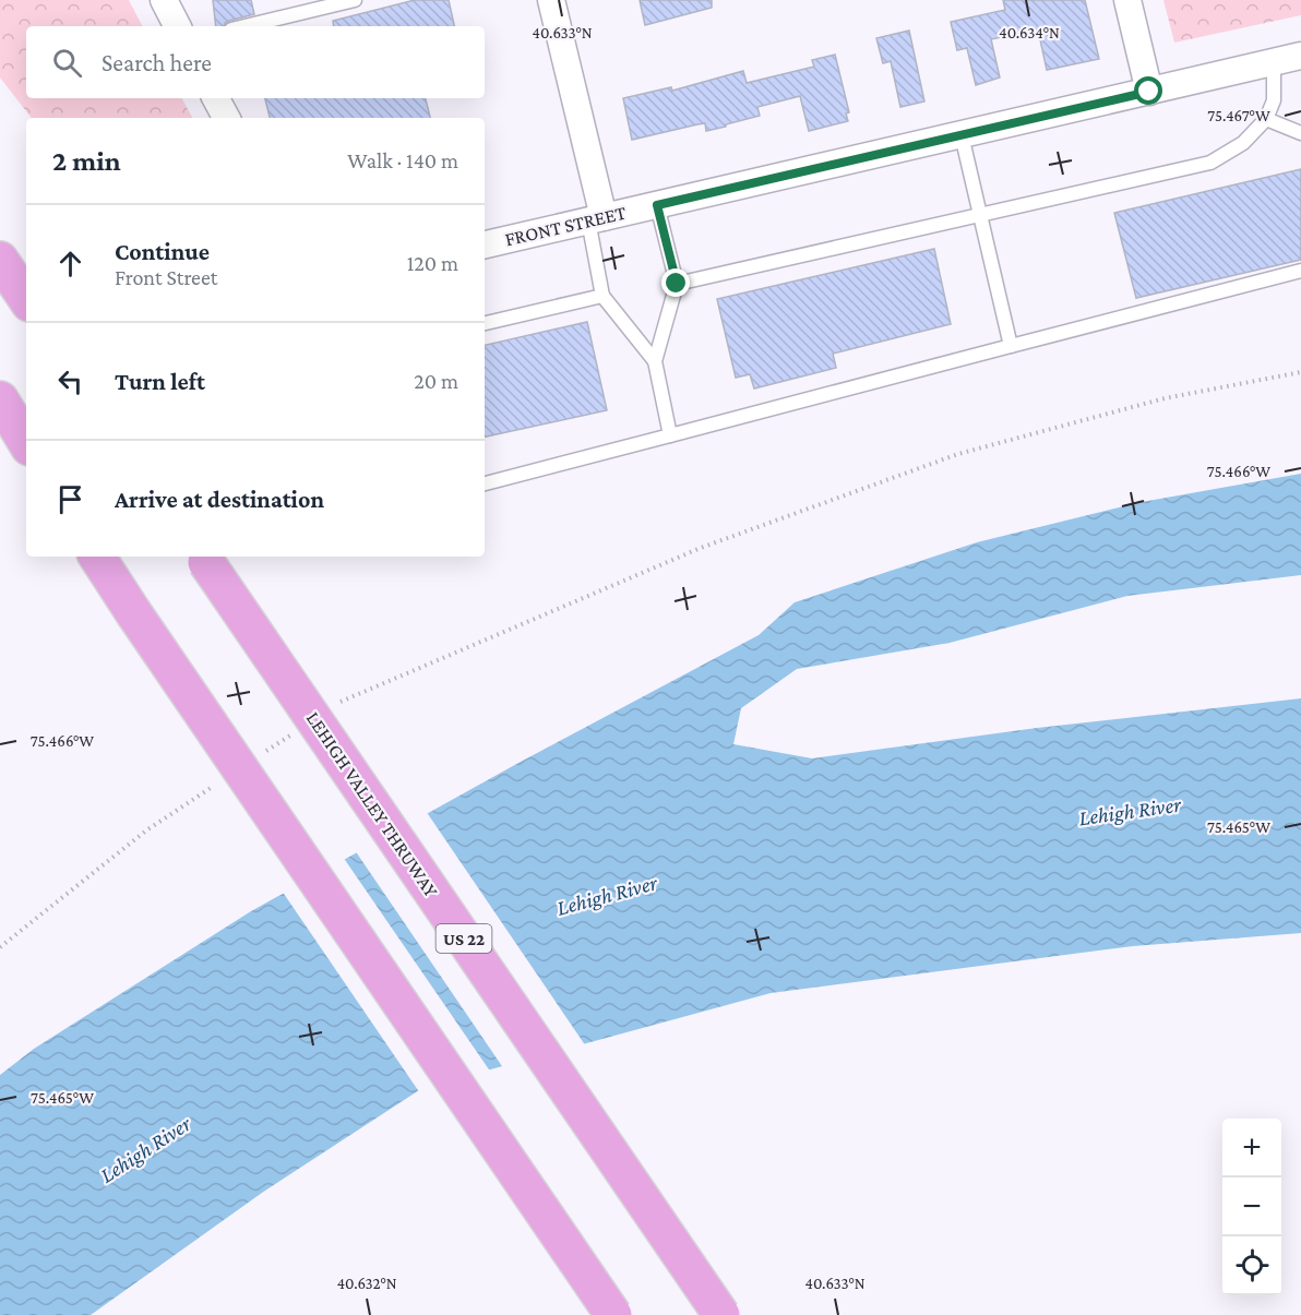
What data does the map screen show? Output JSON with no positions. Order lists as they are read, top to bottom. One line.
{"streets":{"highway":["LEHIGH VALLEY THRUWAY","US 22"],"street":["FRONT STREET"]},"water":["Lehigh River"],"page":{"search":"Search here","heading":["2 min","Walk · 140 m"],"list":[["Continue","Front Street","120 m"],["Turn left","20 m"],"Arrive at destination"],"map_buttons":["+","−"]},"coordinates":["40.633°N","40.634°N","75.467°W","75.466°W","75.465°W","40.632°N"]}
